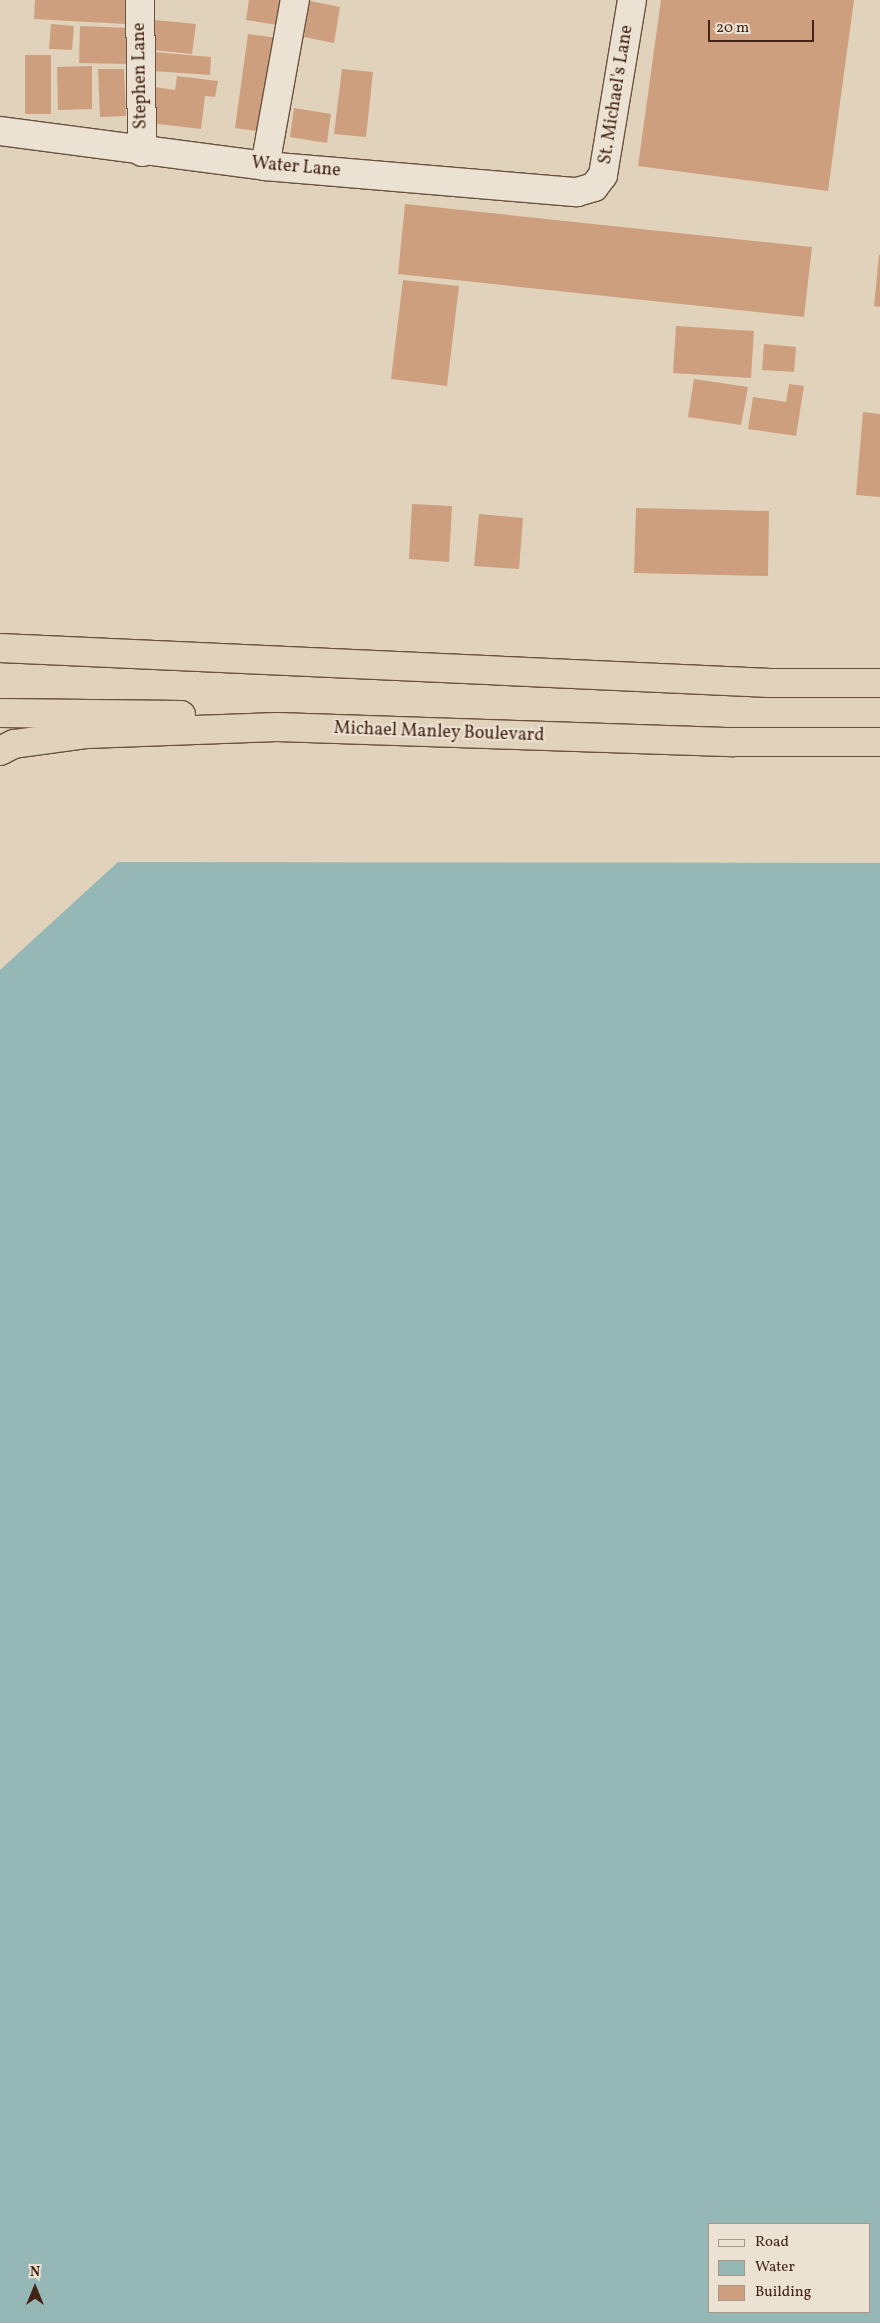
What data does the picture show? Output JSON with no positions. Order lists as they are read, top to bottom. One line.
{"streets":{"highway":["Michael Manley Boulevard"],"street":["Stephen Lane","St. Michael's Lane","Water Lane"]},"crossings":[["Stephen Lane","Water Lane"],["St. Michael's Lane","Water Lane"]],"legend":["Road","Water","Building"],"scale_bar":"20 m","north":"top"}
